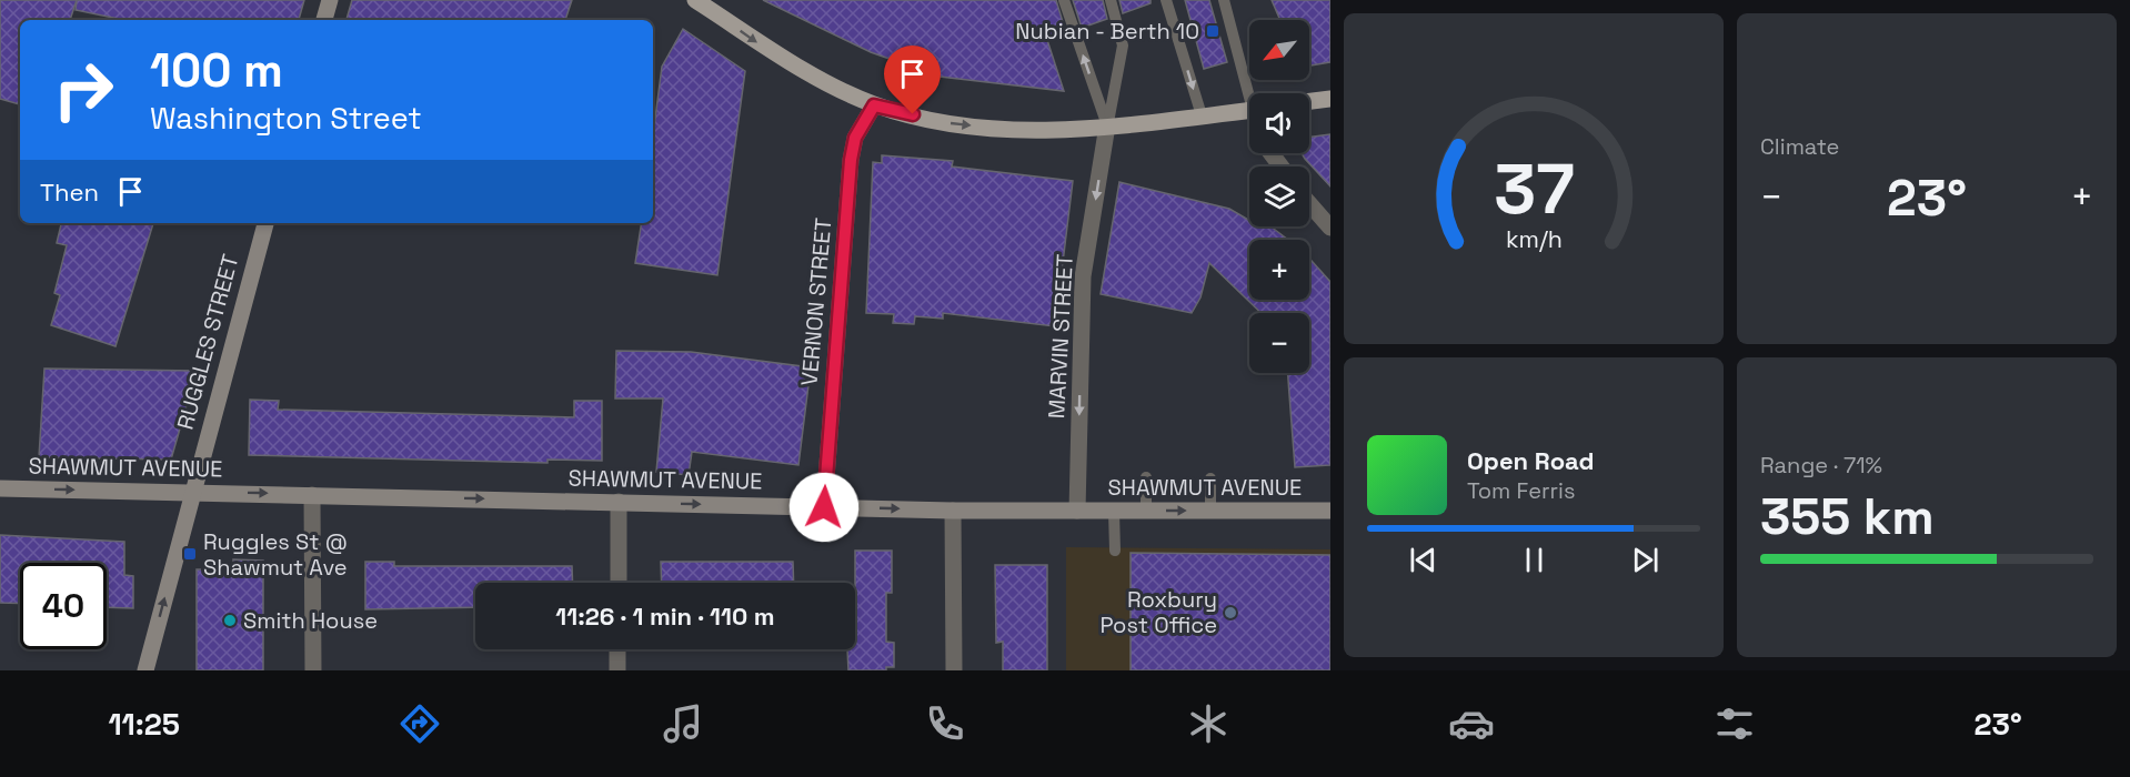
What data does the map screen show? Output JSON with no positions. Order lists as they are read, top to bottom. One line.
{"streets":{"main road":["RUGGLES STREET","SHAWMUT AVENUE"],"street":["VERNON STREET","MARVIN STREET"]},"crossings":[["VERNON STREET","SHAWMUT AVENUE"],["MARVIN STREET","SHAWMUT AVENUE"],["RUGGLES STREET","SHAWMUT AVENUE"]],"one_way":["MARVIN STREET","RUGGLES STREET","SHAWMUT AVENUE"],"places":{"transit":["Nubian - Berth 10","Ruggles St @ Shawmut Ave"],"other":["Roxbury Post Office","Smith House"]},"north":"bottom left","page":{"tile":["Climate",["Range · 71%","355 km"]],"map_buttons":["+","−"],"turn":["100 m","Washington Street"],"then":"Then","heat":["−","23°","+"],"song":["Open Road","Tom Ferris"],"limit":"40","trip":"11:26 · 1 min · 110 m","tabs":["11:25","23°"],"gauge":["37","km/h"]}}
